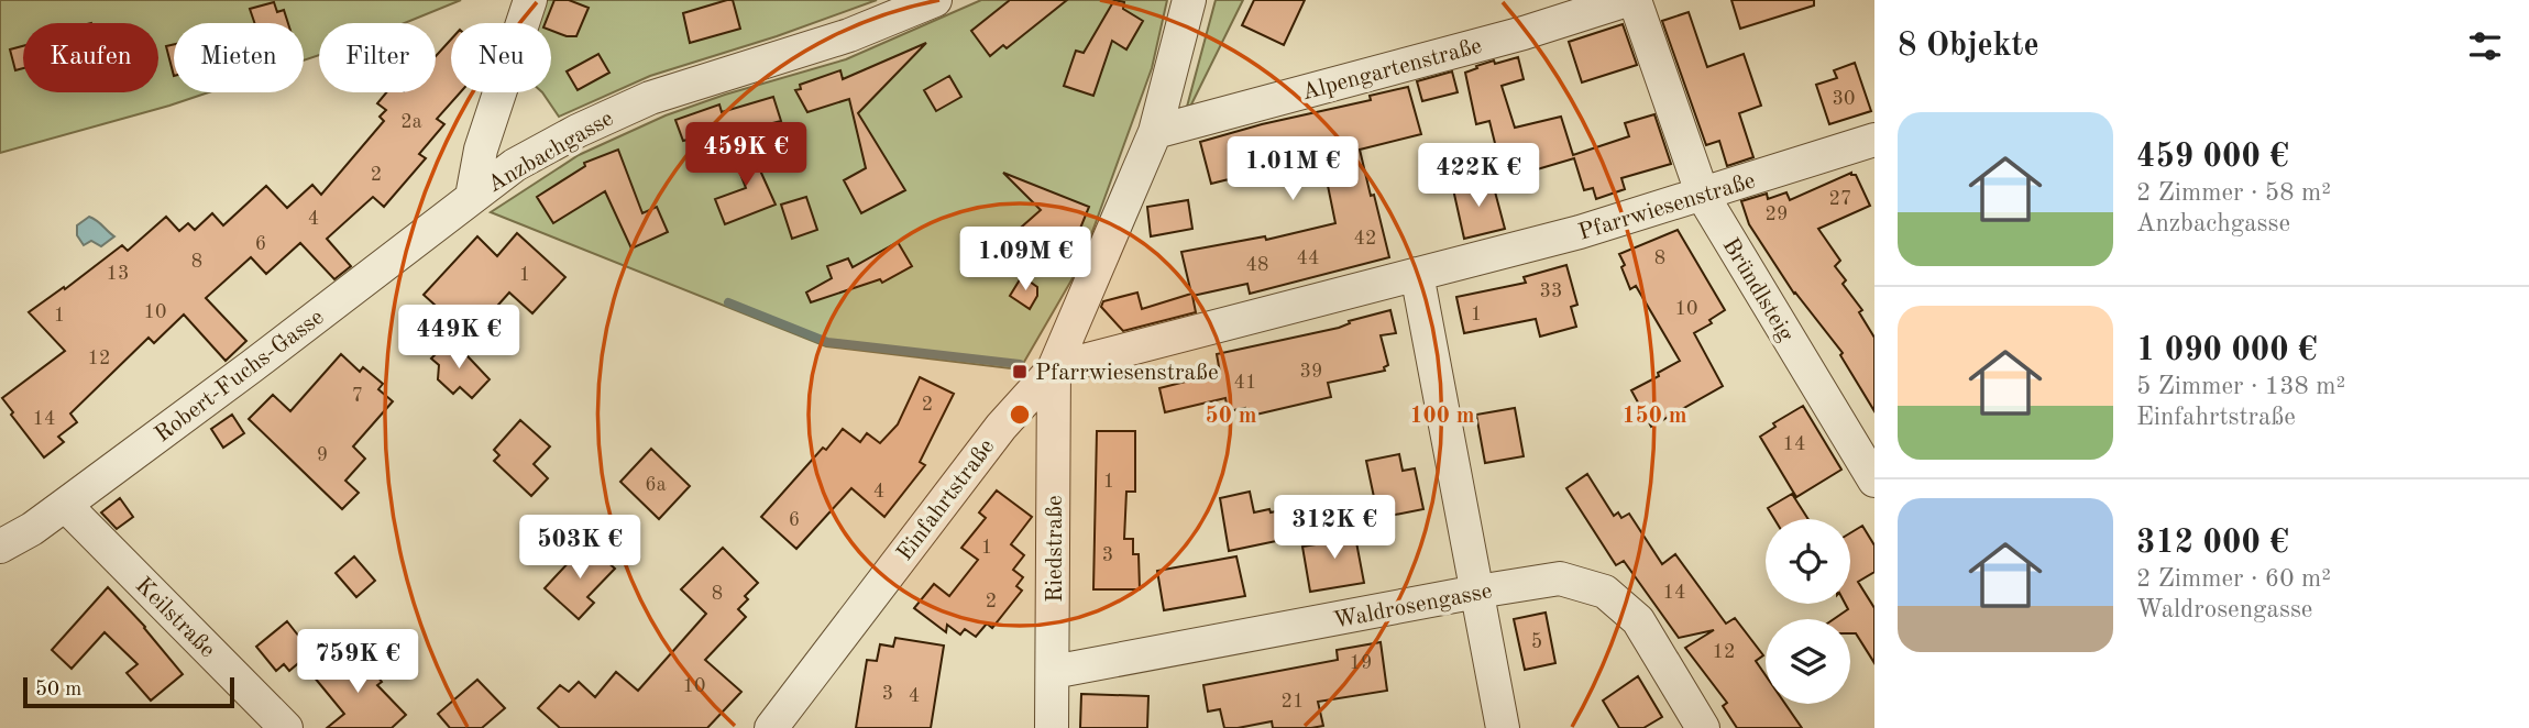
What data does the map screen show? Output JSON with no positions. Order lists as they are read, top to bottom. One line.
{"streets":{"street":["Alpengartenstraße","Anzbachgasse","Pfarrwiesenstraße","Bründlsteig","Robert-Fuchs-Gasse","Einfahrtstraße","Riedstraße","Waldrosengasse","Keilstraße"]},"crossings":[["Alpengartenstraße","Einfahrtstraße"],["Anzbachgasse","Robert-Fuchs-Gasse"],["Pfarrwiesenstraße","Bründlsteig"],["Pfarrwiesenstraße","Einfahrtstraße"],["Pfarrwiesenstraße","Riedstraße"],["Robert-Fuchs-Gasse","Keilstraße"],["Einfahrtstraße","Riedstraße"],["Riedstraße","Waldrosengasse"]],"places":{"transit":["Pfarrwiesenstraße"]},"house_numbers":["30","2a","2","27","29","4","42","6","44","8","8","48","13","1","33","10","10","1","1","12","39","41","7","2","14","14","9","1","6a","4","6","1","3","14","8","2","5","12","19","10","3","4","21"],"scale_bar":"50 m","page":{"heading":"8 Objekte","chip":["Kaufen","Mieten","Filter","Neu"],"list":[{"name":"459 000 €","note":"2 Zimmer · 58 m² · Anzbachgasse"},{"name":"1 090 000 €","note":"5 Zimmer · 138 m² · Einfahrtstraße"},{"name":"312 000 €","note":"2 Zimmer · 60 m² · Waldrosengasse"}],"price":["459K €","1.01M €","422K €","1.09M €","449K €","312K €","503K €","759K €"],"scale":"50 m"},"rings":["50 m","100 m","150 m"]}
